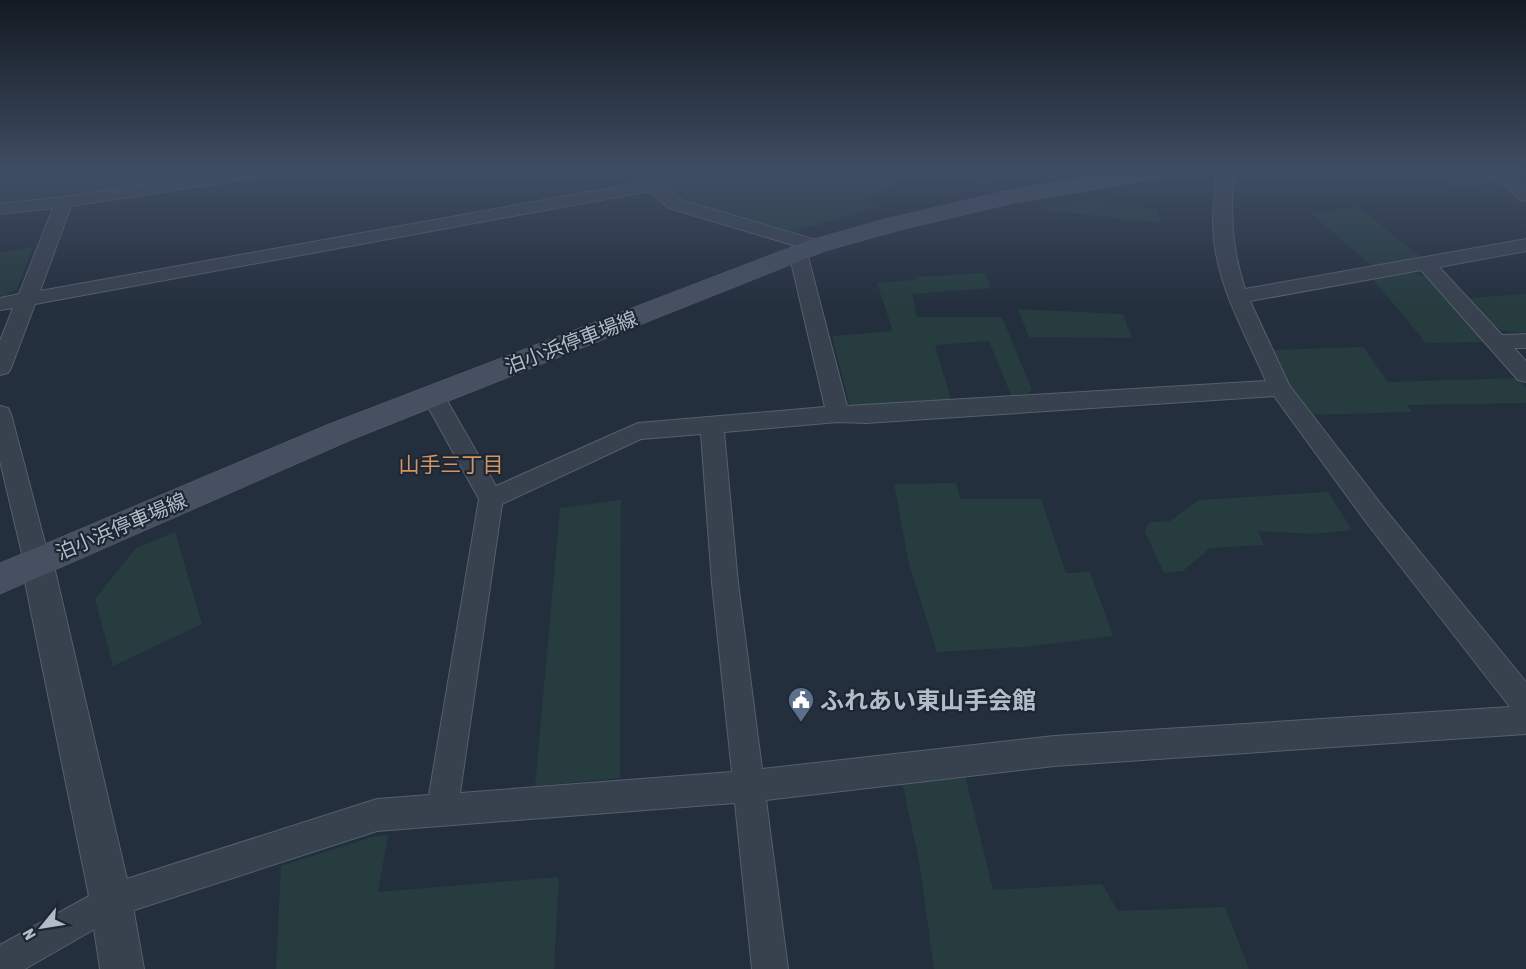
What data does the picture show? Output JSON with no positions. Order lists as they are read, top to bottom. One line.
{"streets":{"main road":["泊小浜停車場線"]},"districts":["山手三丁目"],"places":{"public building":["ふれあい東山手会館"]},"north":"bottom left"}
